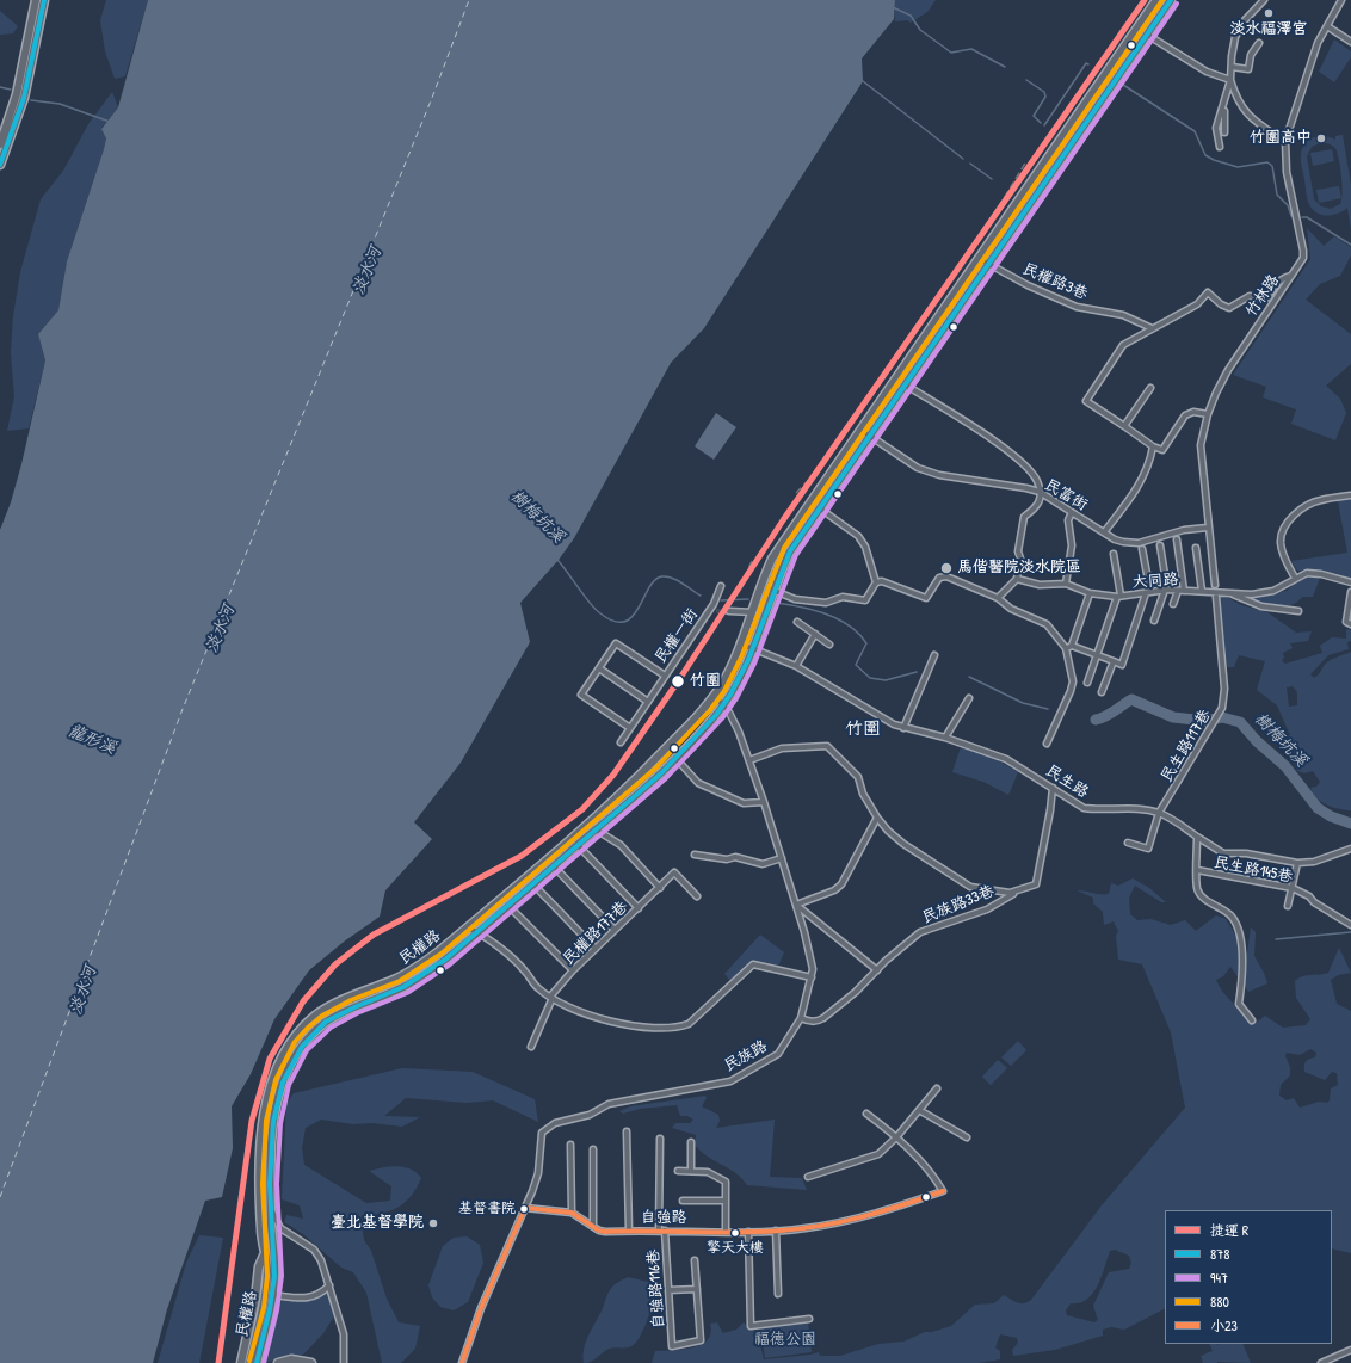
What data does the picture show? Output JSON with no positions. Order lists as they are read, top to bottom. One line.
{"streets":{"main road":["民權路"],"street":["民權路3巷","竹林路","民富街","大同路","民權一街","民生路117巷","民生路","民生路145巷","民族路33巷","民權路177巷","民族路","自強路","自強路116巷"]},"crossings":[["民權路3巷","民權路"],["竹林路","民富街"],["民富街","民權路"],["民生路117巷","民生路"],["民生路","民族路33巷"],["民生路","民權路"],["民族路33巷","民族路"],["民權路","民族路"],["民族路","自強路"],["自強路","自強路116巷"]],"districts":["竹圍"],"water":["淡水河","樹梅坑溪","龍形溪"],"parks":["福德公園"],"places":["淡水福澤宮","竹圍高中","馬偕醫院淡水院區","竹圍","基督書院","臺北基督學院","擎天大樓"],"lines":["metro line R","transit line 878","transit line 880","transit line 947","transit line 小23"],"legend":["捷運 R","878","947","880","小23"]}
